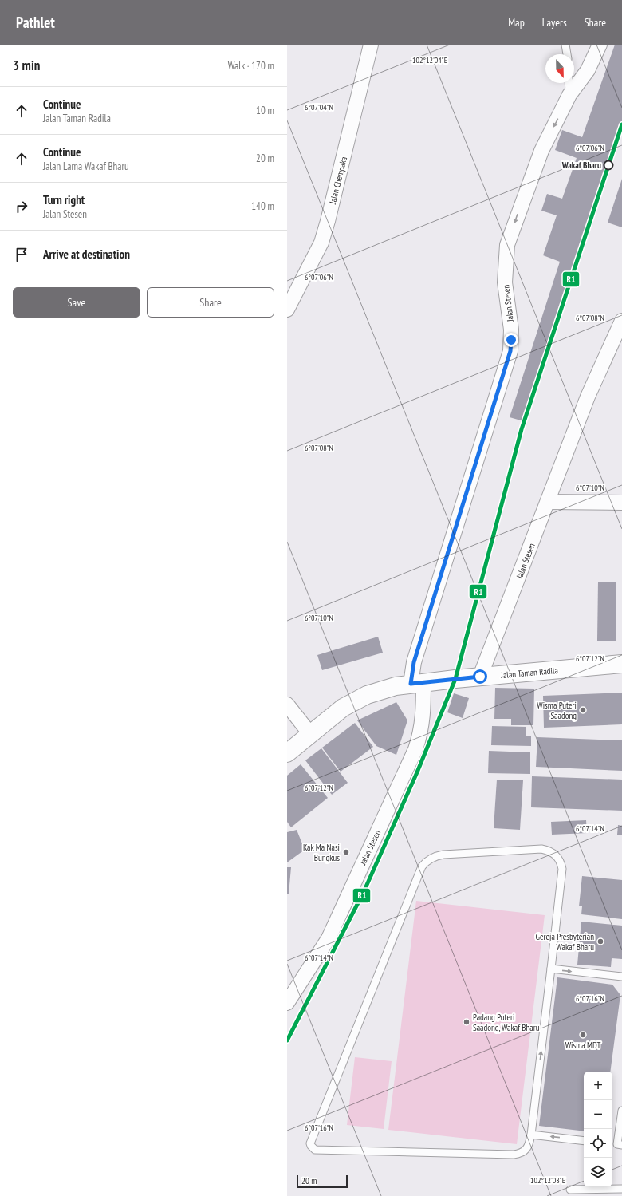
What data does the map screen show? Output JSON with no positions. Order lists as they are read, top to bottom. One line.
{"streets":{"street":["Jalan Chempaka","Jalan Stesen","Jalan Taman Radila"]},"crossings":[["Jalan Stesen","Jalan Taman Radila"]],"places":["Wakaf Bharu","Wisma Puteri Saadong","Kak Ma Nasi Bungkus","Gereja Presbyterian Wakaf Bharu","Padang Puteri Saadong, Wakaf Bharu","Wisma MDT"],"lines":["transit line R1"],"scale_bar":"20 m","north":"bottom","page":{"header":"Pathlet","nav":["Map","Layers","Share"],"heading":["3 min","Walk · 170 m"],"list":[["Continue","Jalan Taman Radila","10 m"],["Continue","Jalan Lama Wakaf Bharu","20 m"],["Turn right","Jalan Stesen","140 m"],"Arrive at destination"],"buttons":["Save","Share"],"map_buttons":["+","−"],"scale":"20 m"},"coordinates":["102°12'04\"E","6°07'04\"N","6°07'06\"N","6°07'08\"N","6°07'10\"N","6°07'12\"N","6°07'14\"N","6°07'16\"N","102°12'08\"E"]}
